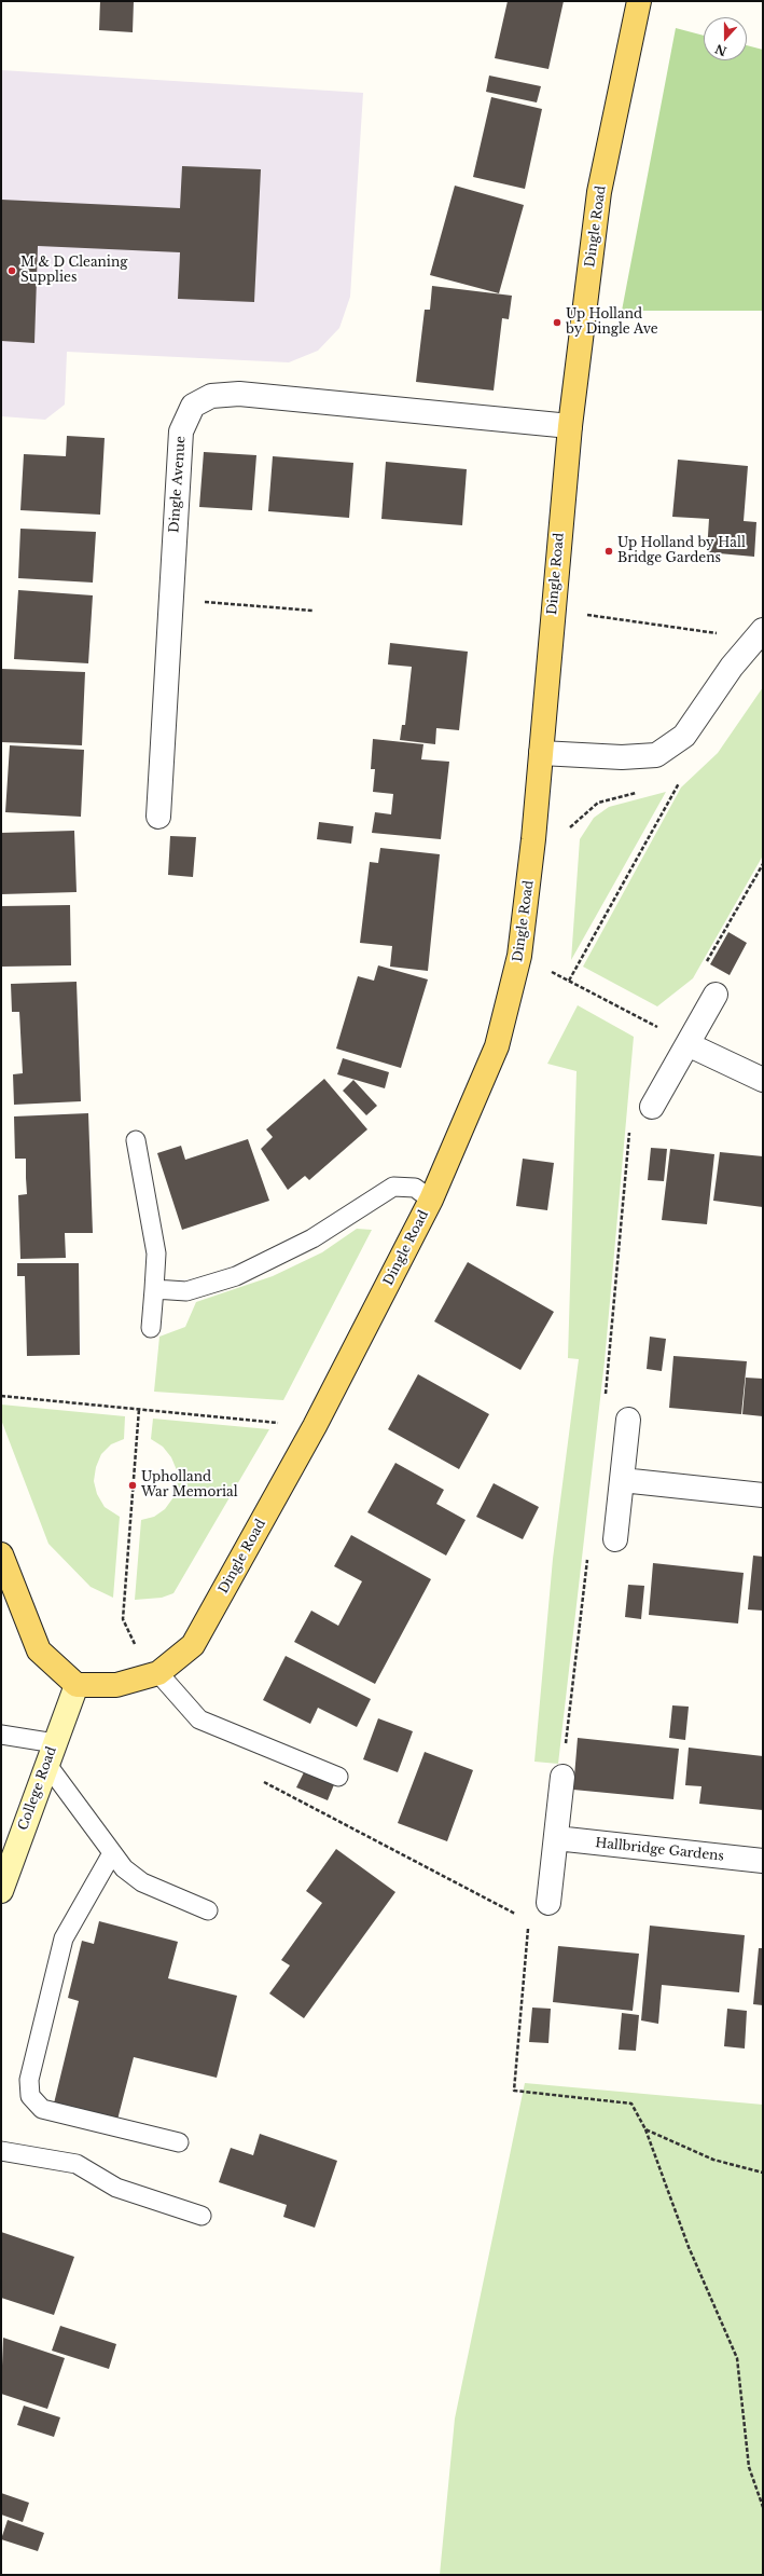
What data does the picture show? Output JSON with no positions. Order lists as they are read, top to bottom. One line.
{"streets":{"main road":["Dingle Road"],"street":["Dingle Avenue","College Road","Hallbridge Gardens"]},"crossings":[["Dingle Road","Dingle Avenue"],["Dingle Road","College Road"]],"places":["M & D Cleaning Supplies","Up Holland by Dingle Ave","Up Holland by Hall Bridge Gardens","Upholland War Memorial"],"north":"bottom"}
